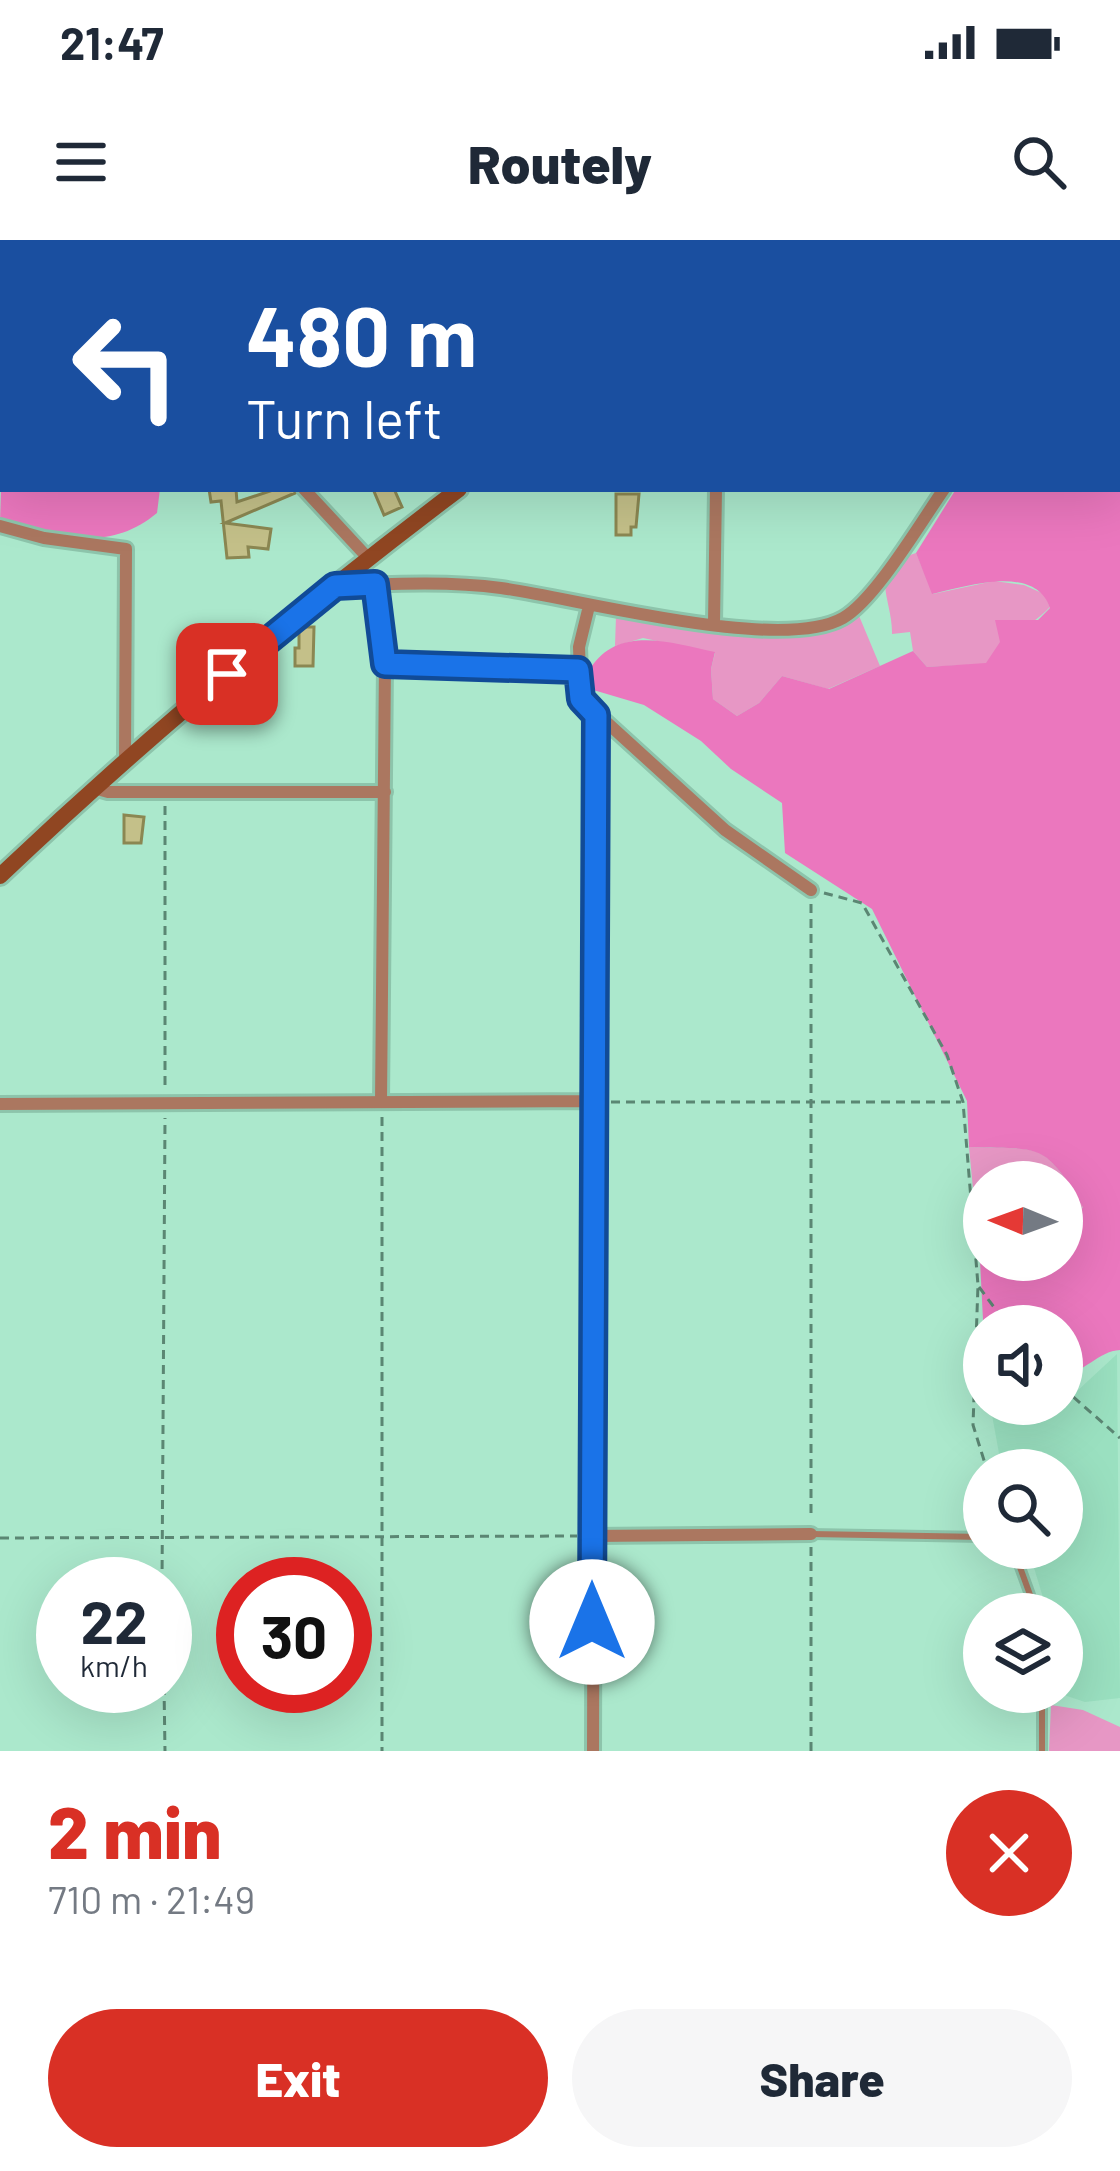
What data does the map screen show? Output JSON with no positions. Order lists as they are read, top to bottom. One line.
{"north":"left","page":{"status":"21:47","header":"Routely","turn":["480 m","Turn left"],"speed":"22 km/h","limit":"30","heading":["2 min","710 m · 21:49"],"buttons":["Exit","Share"]}}
